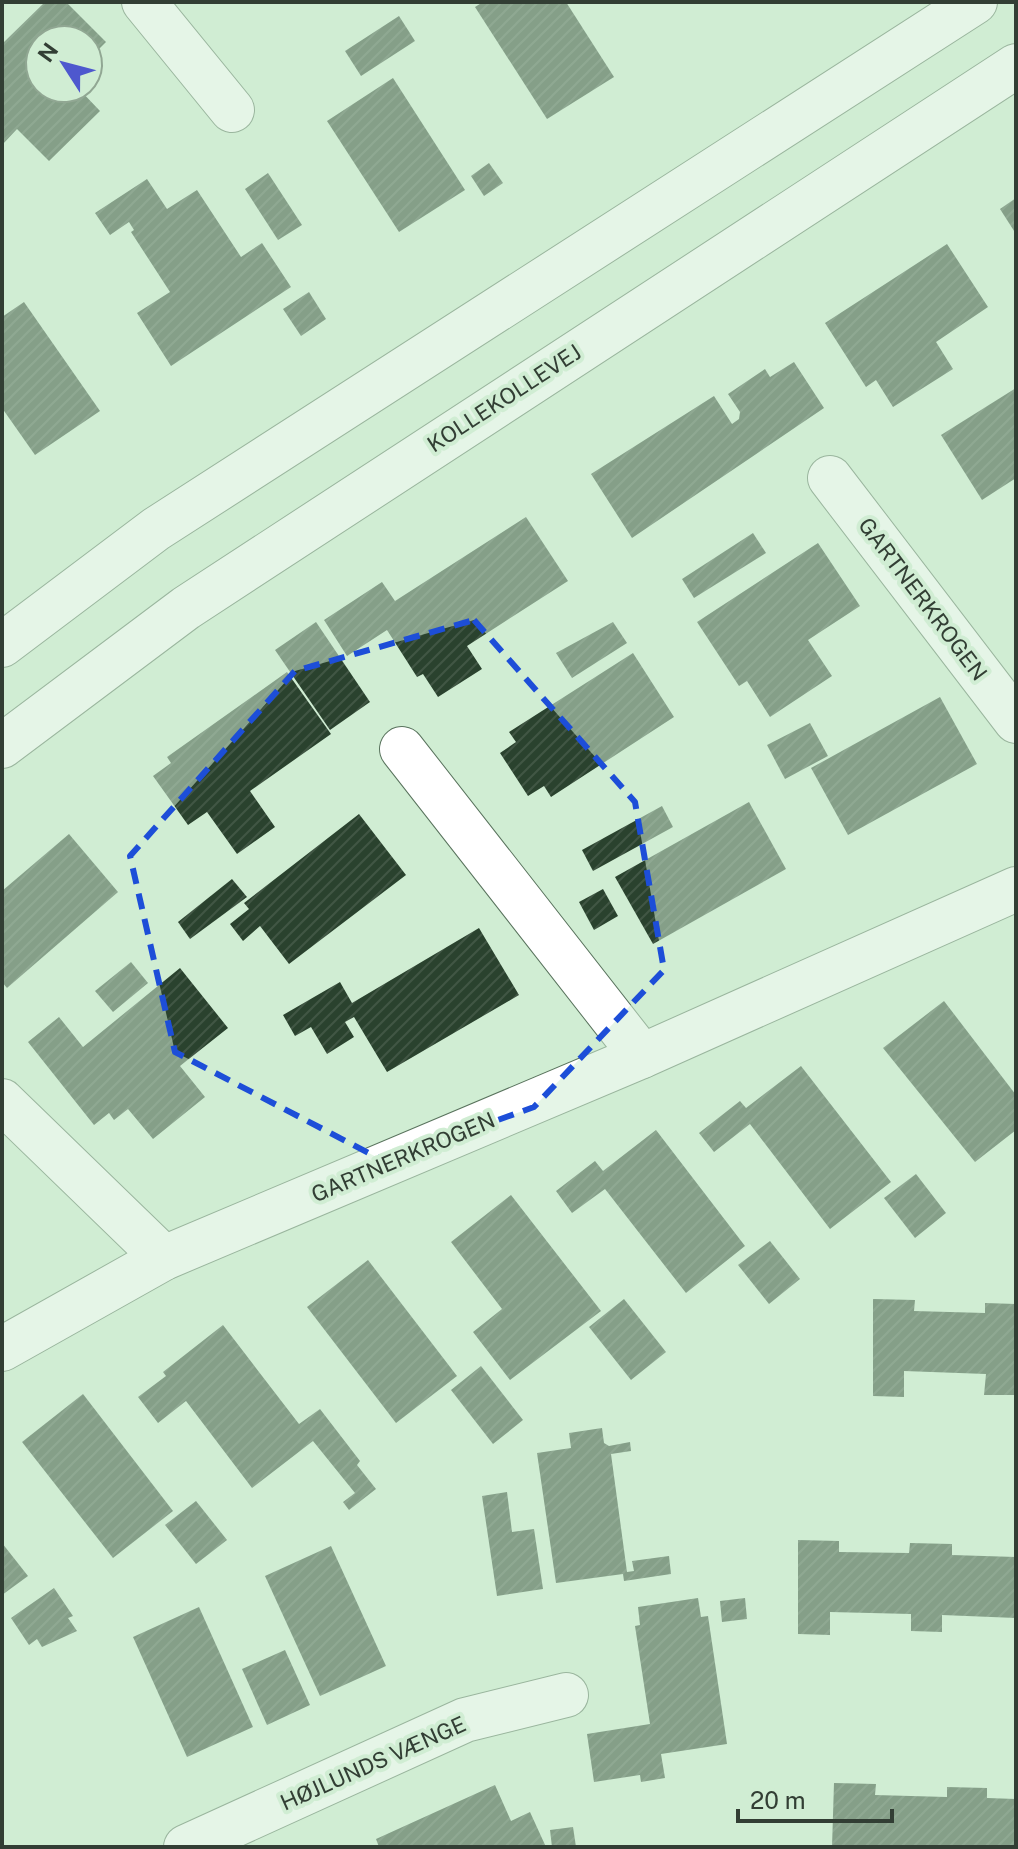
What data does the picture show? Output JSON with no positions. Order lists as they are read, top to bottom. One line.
{"streets":{"street":["KOLLEKOLLEVEJ","GARTNERKROGEN","HØJLUNDS VÆNGE"]},"scale_bar":"20 m","north":"top left"}
